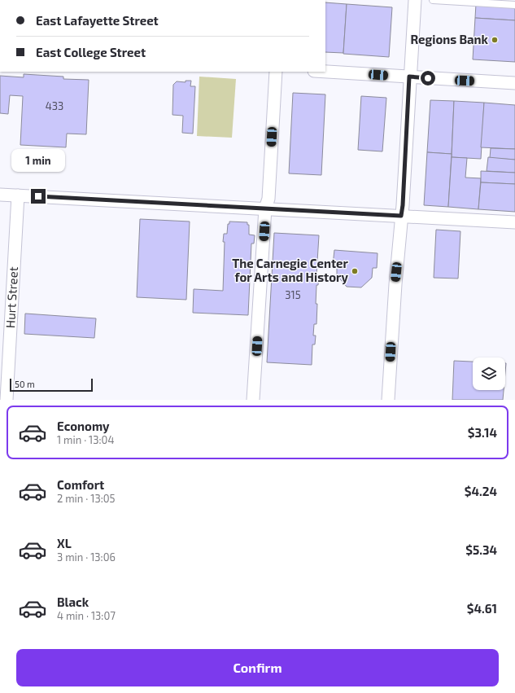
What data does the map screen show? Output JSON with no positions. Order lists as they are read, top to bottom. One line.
{"streets":{"street":["Hurt Street"]},"places":["Regions Bank","The Carnegie Center for Arts and History"],"house_numbers":["433","315"],"scale_bar":"50 m","page":{"banner":["East Lafayette Street","East College Street"],"bubble":"1 min","scale":"50 m","list":[{"name":"Economy","note":"1 min · 13:04","value":"$3.14"},{"name":"Comfort","note":"2 min · 13:05","value":"$4.24"},{"name":"XL","note":"3 min · 13:06","value":"$5.34"},{"name":"Black","note":"4 min · 13:07","value":"$4.61"}],"buttons":"Confirm"}}
